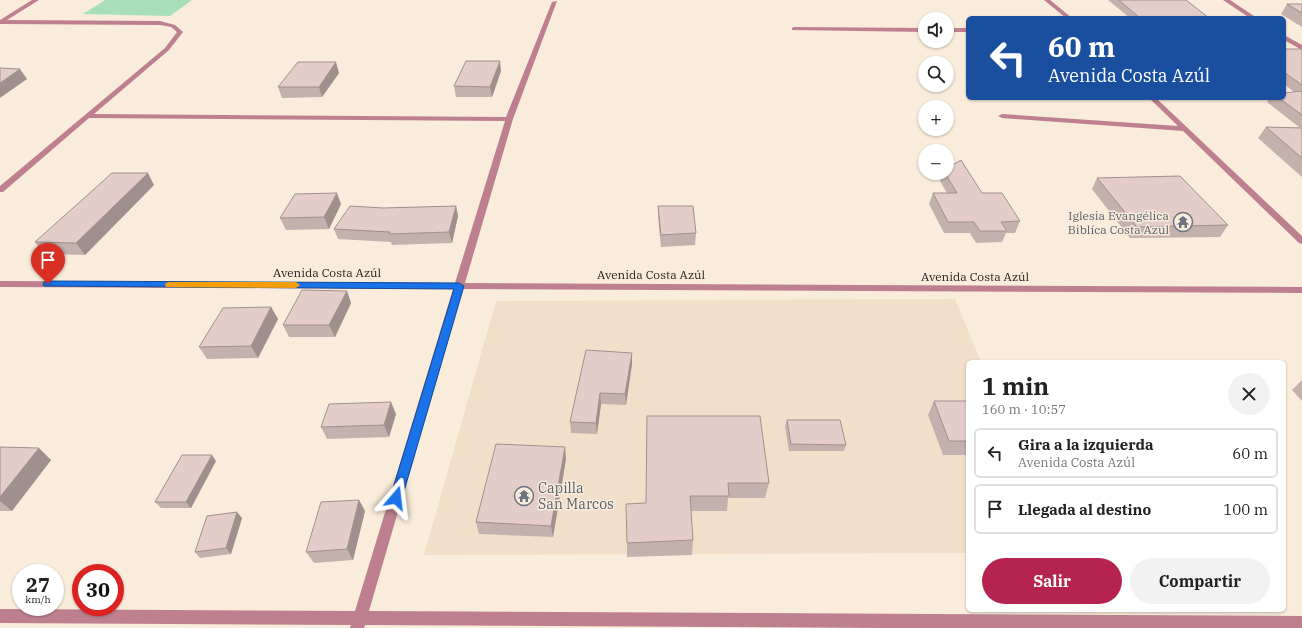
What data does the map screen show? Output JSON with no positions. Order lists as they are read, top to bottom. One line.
{"streets":{"street":["Avenida Costa Azúl"]},"places":{"temple":["Iglesia Evangélica Biblíca Costa Azul","Capilla San Marcos"]},"page":{"map_buttons":["+","−"],"turn":["60 m","Avenida Costa Azúl"],"heading":["1 min","160 m · 10:57"],"list":[{"name":"Gira a la izquierda","note":"Avenida Costa Azúl","value":"60 m"},{"name":"Llegada al destino","value":"100 m"}],"buttons":["Salir","Compartir"],"speed":"27 km/h","limit":"30"}}
